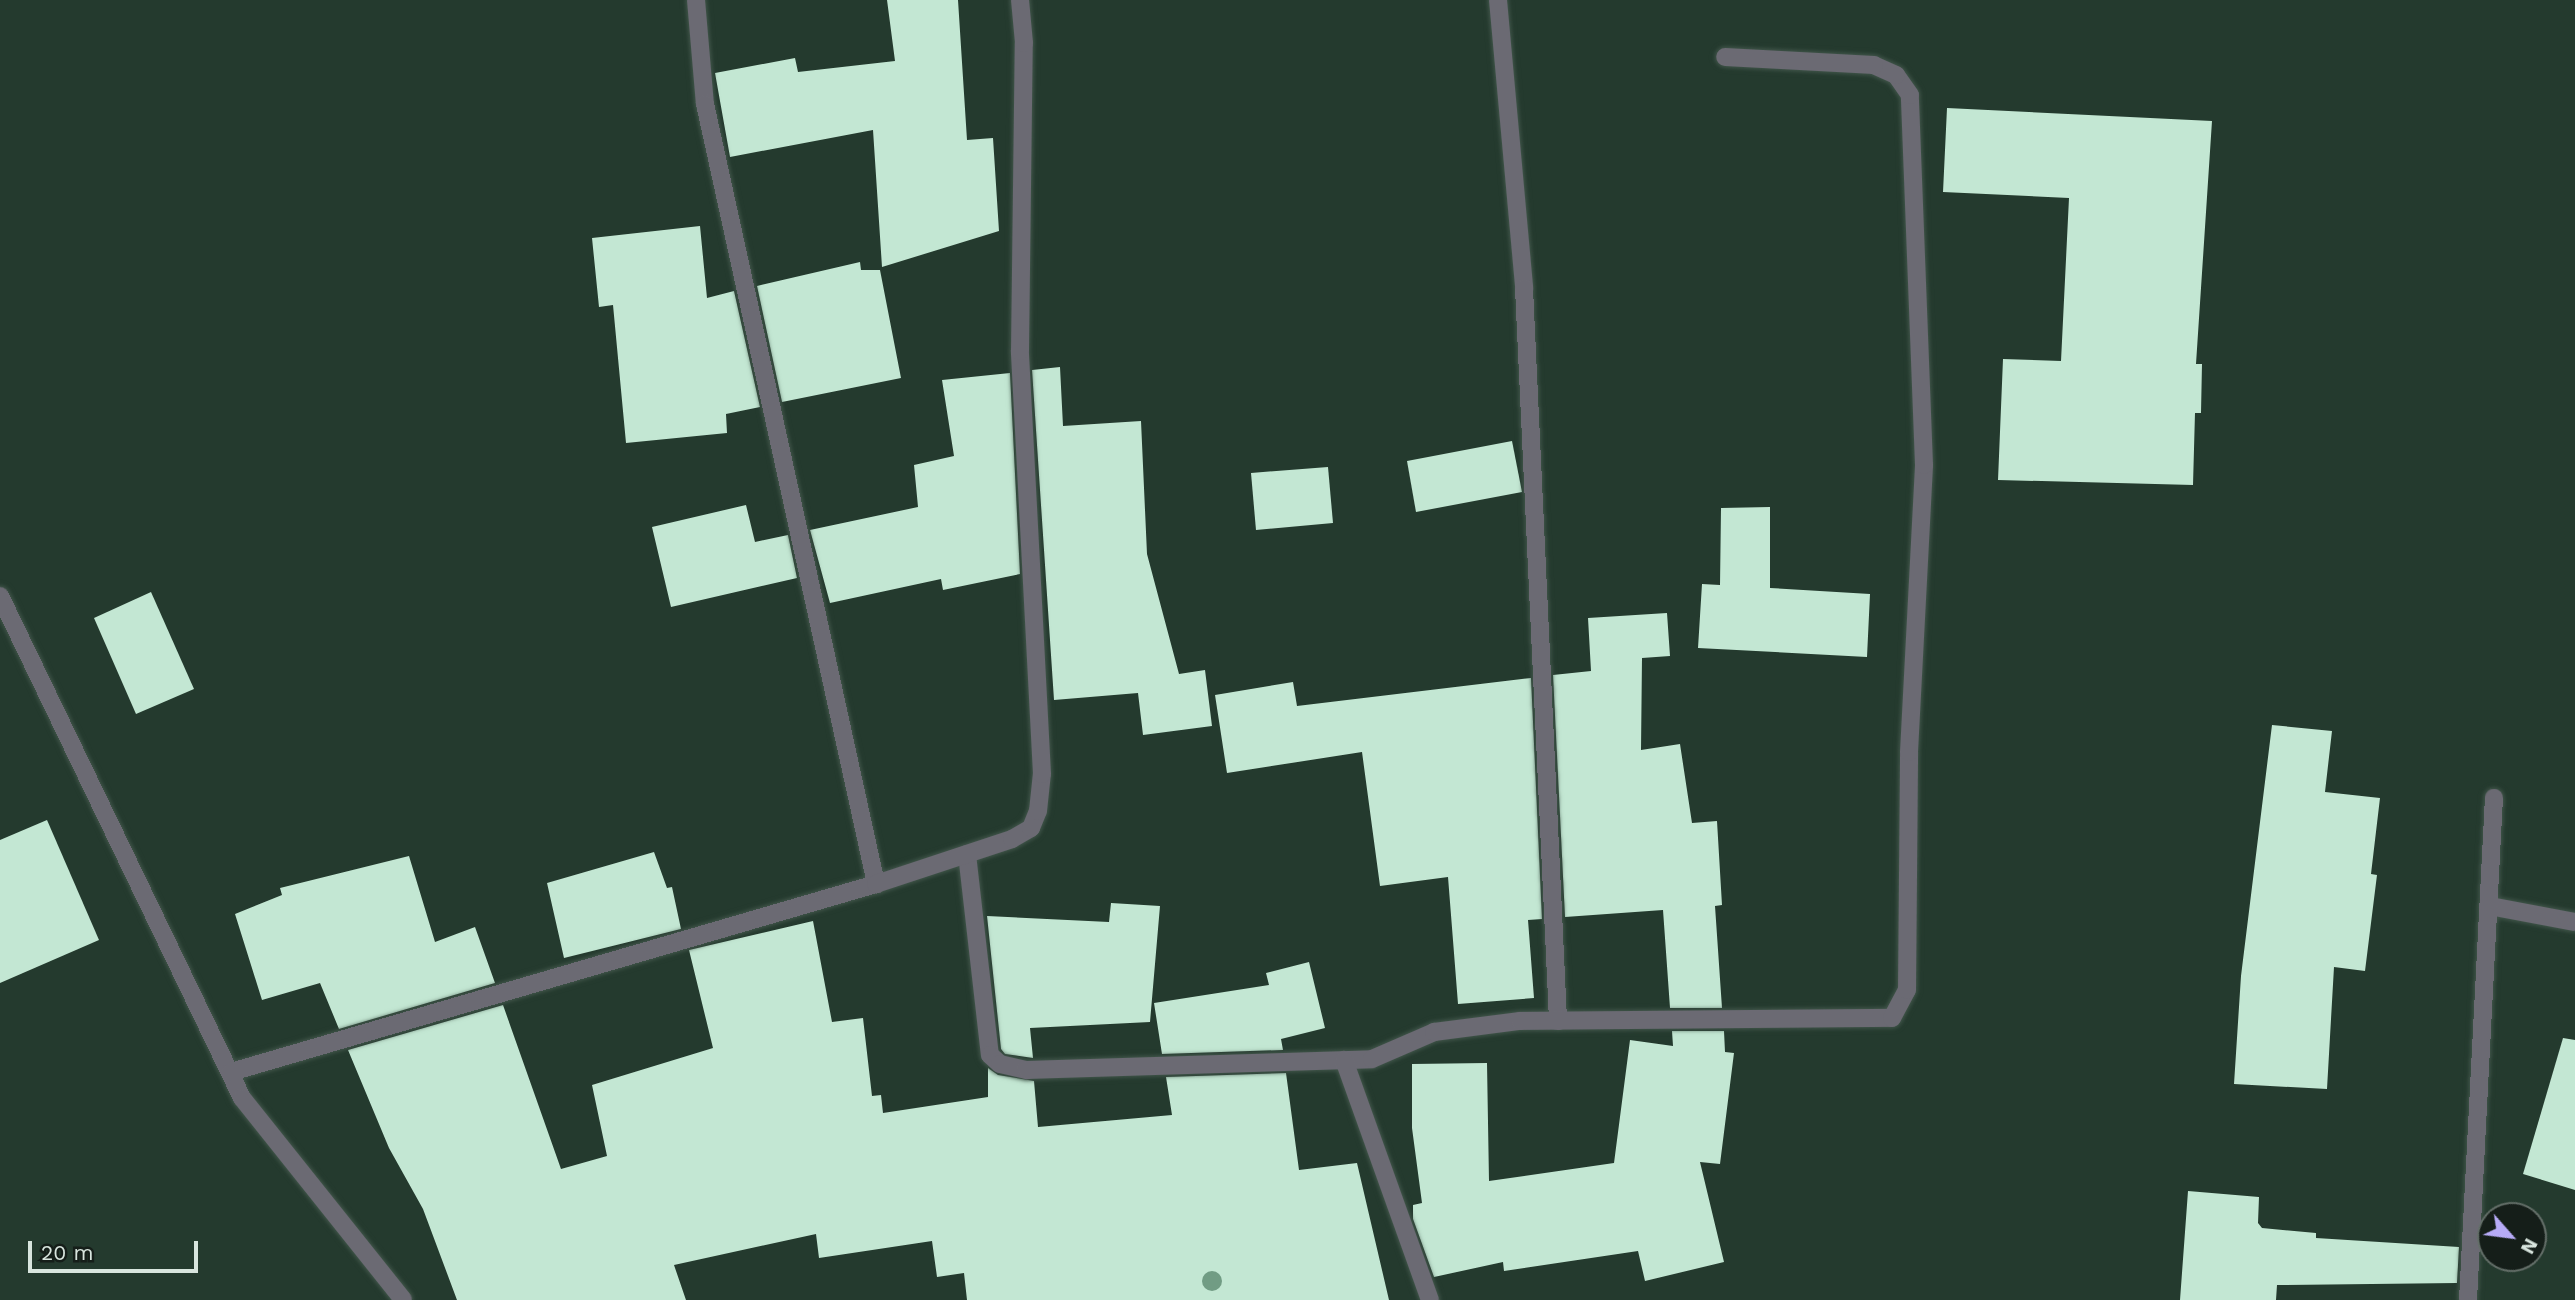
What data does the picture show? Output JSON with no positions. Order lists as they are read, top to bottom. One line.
{"scale_bar":"20 m","north":"bottom right"}
